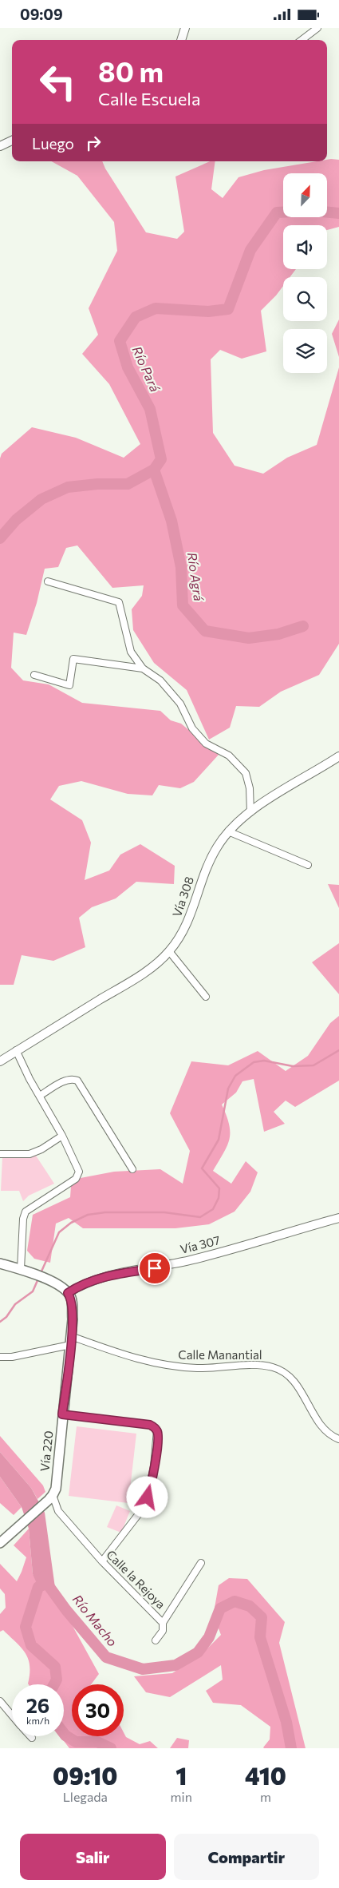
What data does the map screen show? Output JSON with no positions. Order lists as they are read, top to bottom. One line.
{"streets":{"main road":["Vía 220"],"street":["Vía 308","Vía 307","Calle Manantial","Calle la Rejoya"]},"crossings":[["Vía 307","Vía 220"],["Calle Manantial","Vía 220"],["Vía 220","Calle la Rejoya"]],"water":["Río Pará","Río Agrá","Río Macho"],"north":"top right","page":{"status":"09:09","turn":["80 m","Calle Escuela"],"then":"Luego","speed":"26 km/h","limit":"30","eta":["09:10","Llegada","1","min","410","m"],"buttons":["Salir","Compartir"]}}
